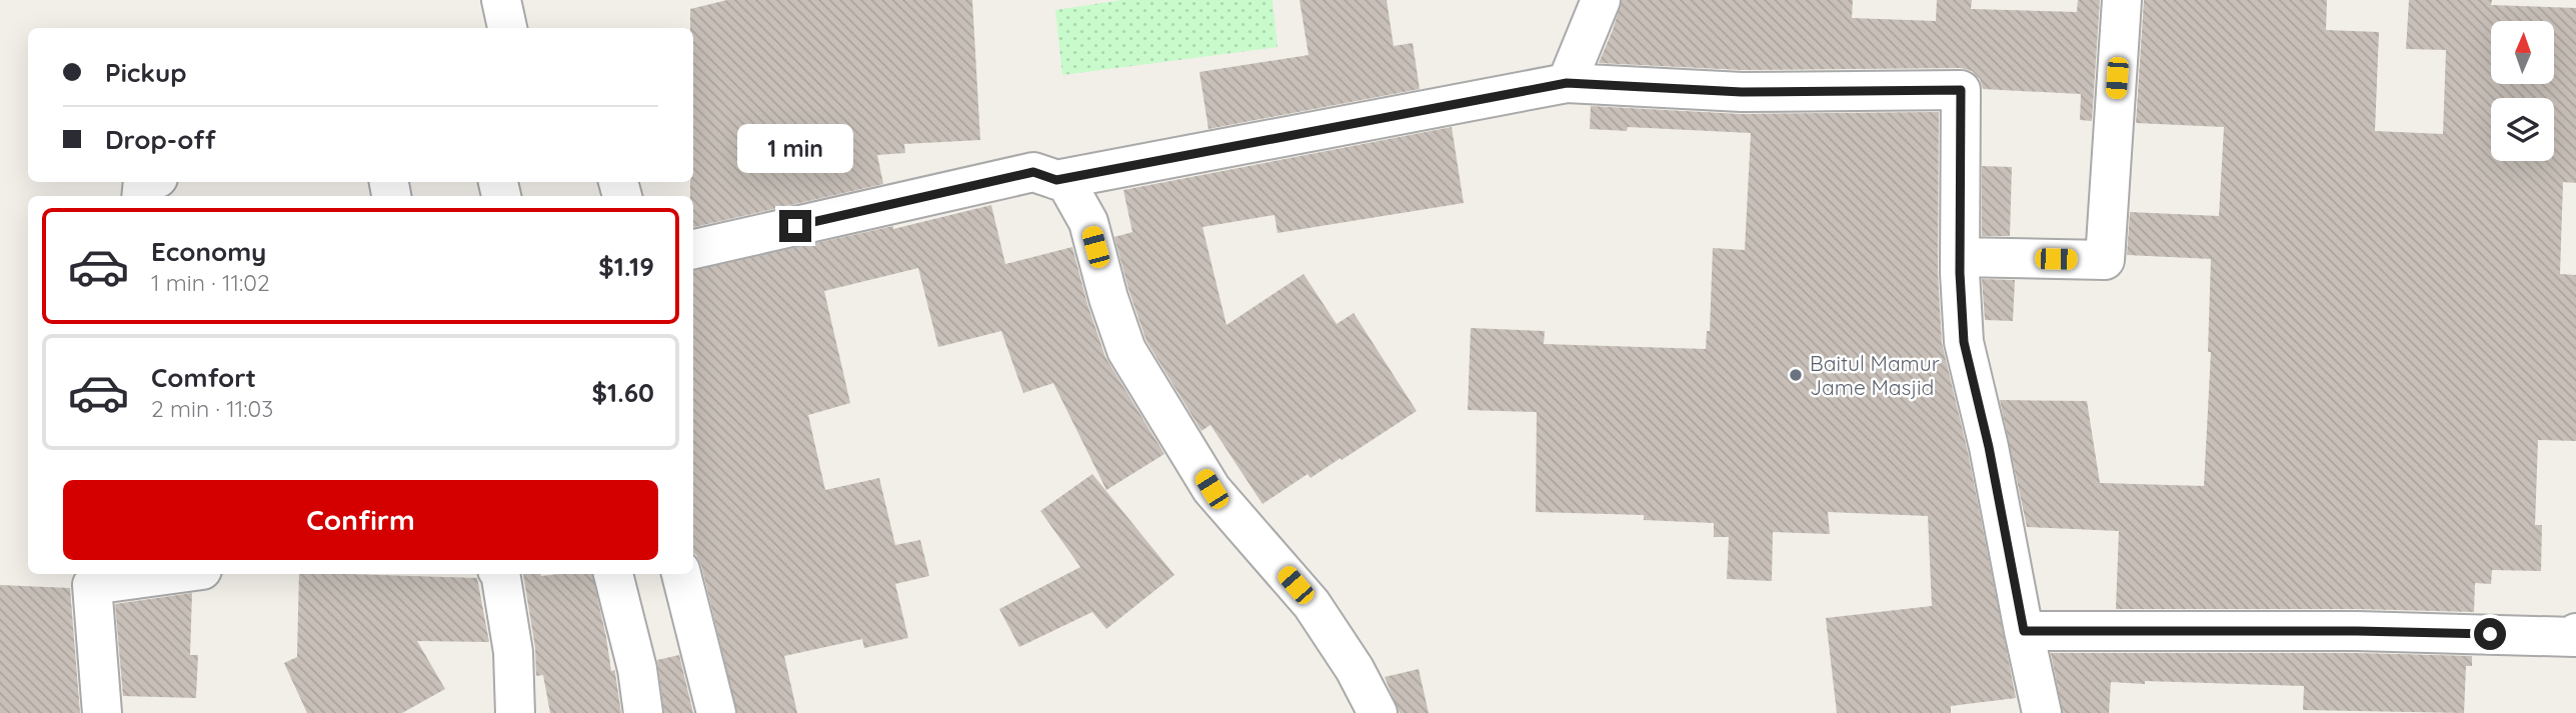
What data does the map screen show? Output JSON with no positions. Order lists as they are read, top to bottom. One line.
{"places":["Baitul Mamur Jame Masjid"],"north":"top","page":{"banner":["Pickup","Drop-off"],"bubble":"1 min","list":[{"name":"Economy","note":"1 min · 11:02","value":"$1.19"},{"name":"Comfort","note":"2 min · 11:03","value":"$1.60"}],"buttons":"Confirm"}}
